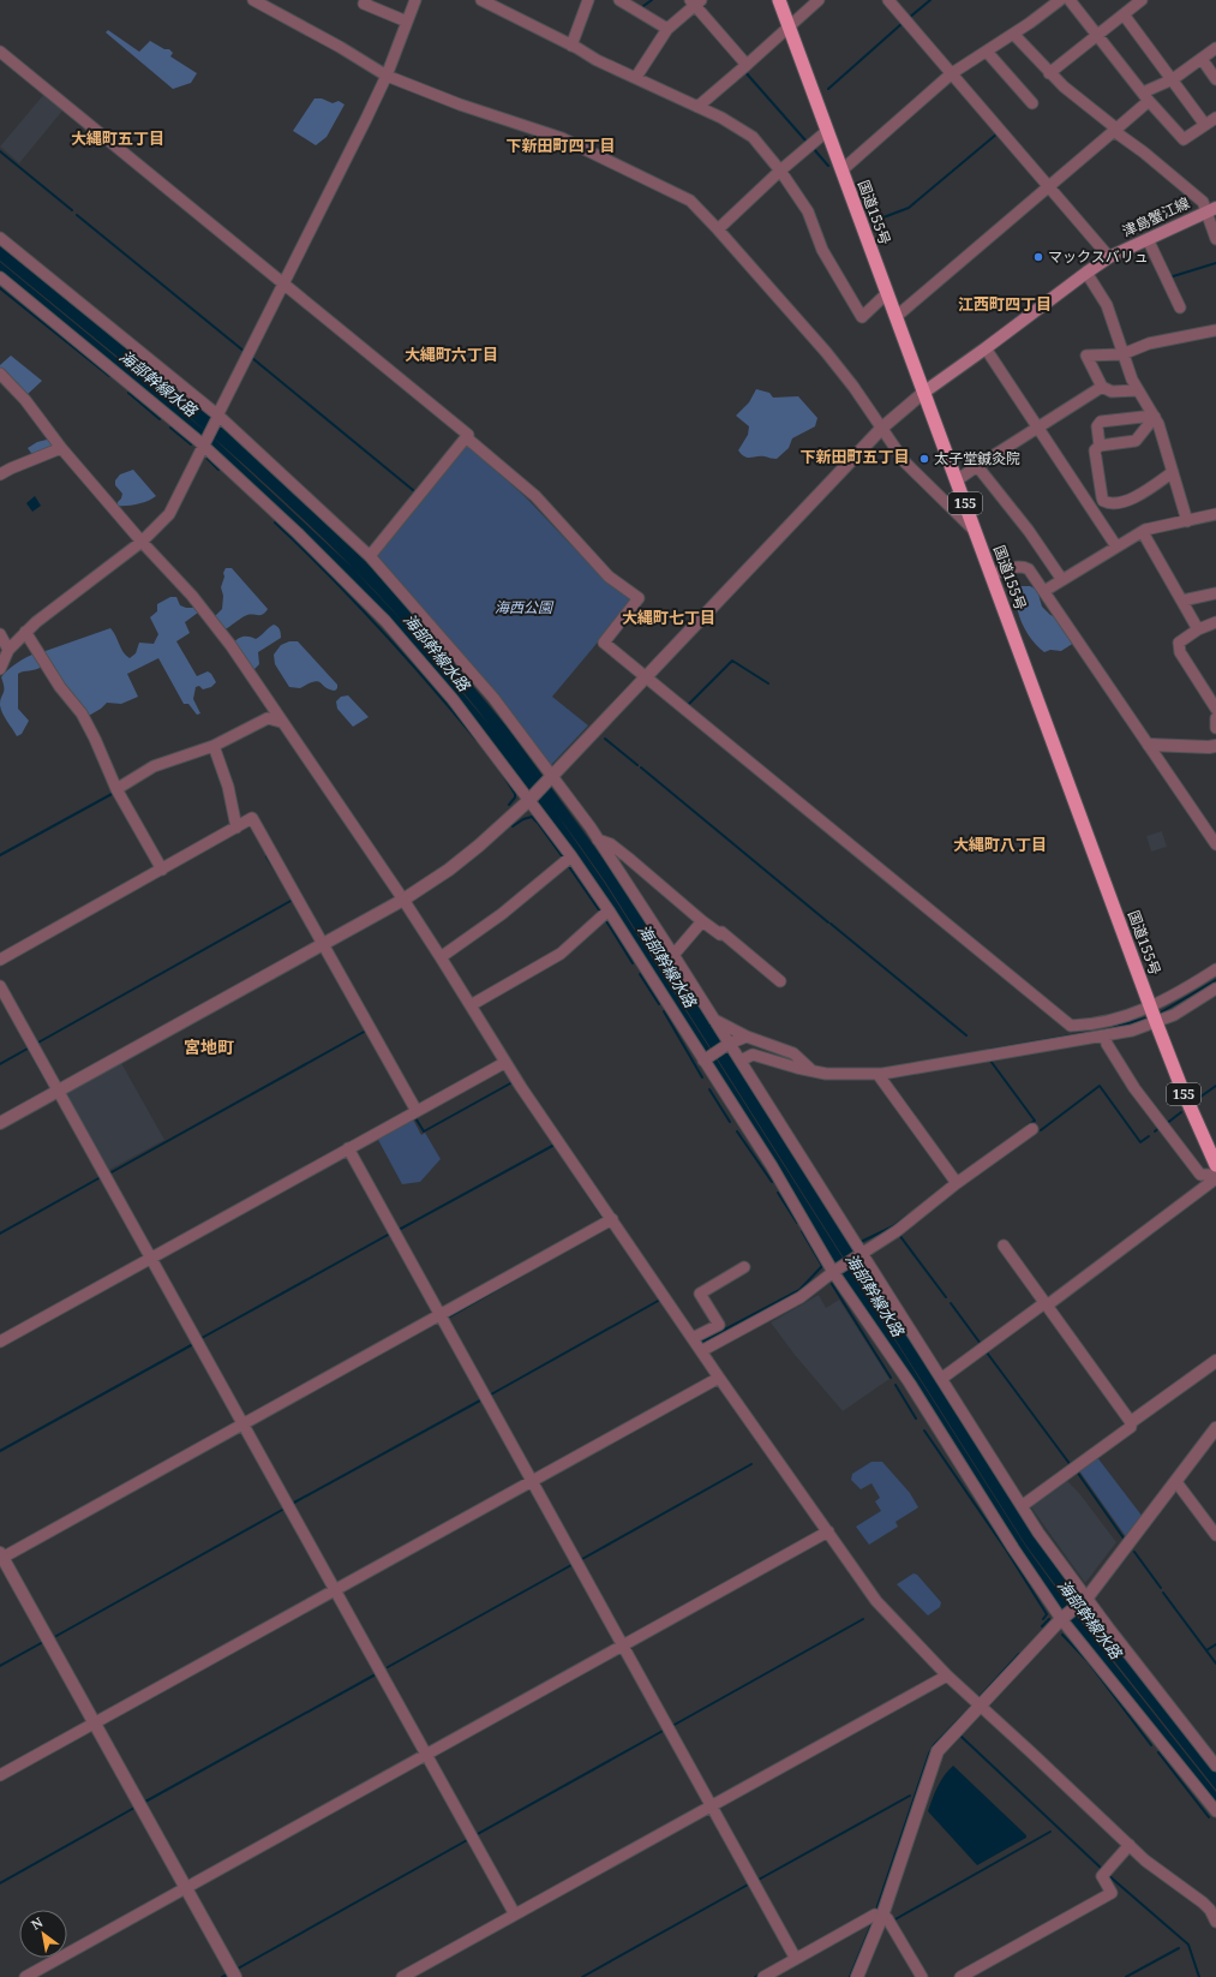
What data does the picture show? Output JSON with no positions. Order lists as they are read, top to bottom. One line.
{"streets":{"highway":["国道155号","155"],"main road":["津島蟹江線"]},"crossings":[["国道155号","津島蟹江線"]],"districts":["大縄町五丁目","下新田町四丁目","江西町四丁目","大縄町六丁目","下新田町五丁目","大縄町七丁目","大縄町八丁目","宮地町"],"water":["海部幹線水路"],"parks":["海西公園"],"places":["マックスバリュ","太子堂鍼灸院"],"north":"top left"}
